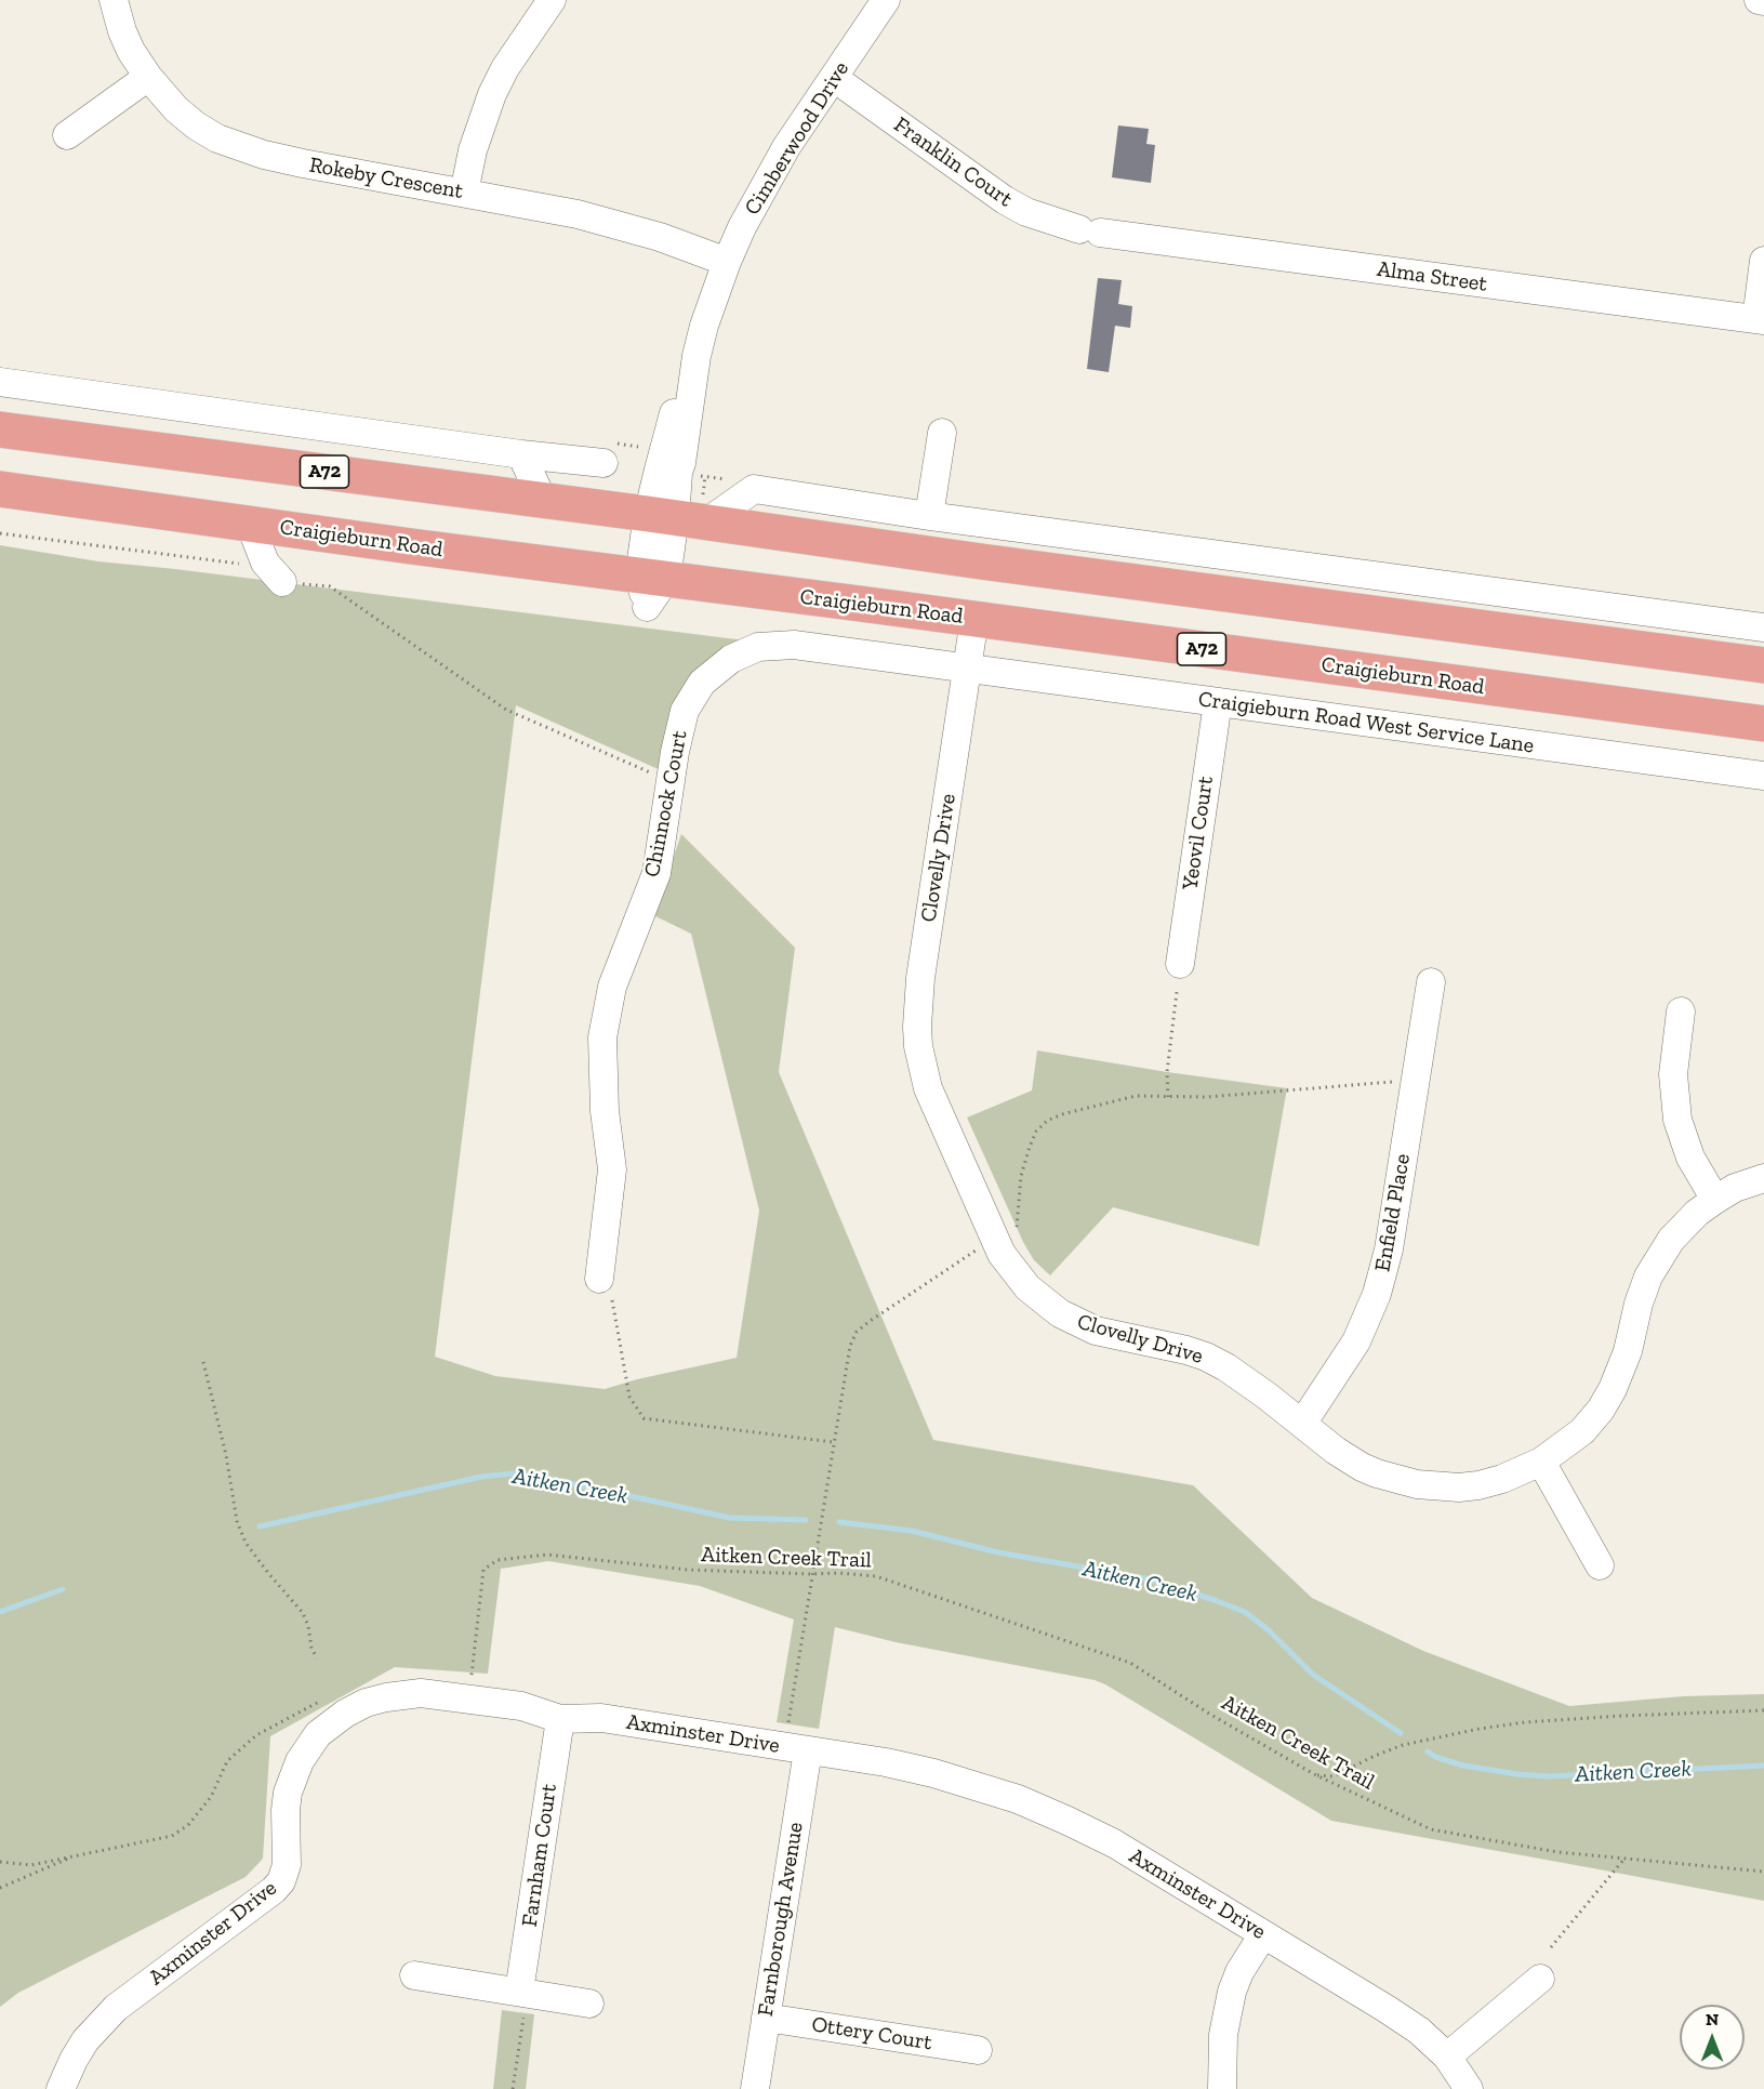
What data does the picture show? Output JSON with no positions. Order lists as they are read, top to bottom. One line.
{"streets":{"main road":["A72","Craigieburn Road"],"street":["Cimberwood Drive","Franklin Court","Rokeby Crescent","Alma Street","Craigieburn Road West Service Lane","Chinnock Court","Yeovil Court","Clovelly Drive","Enfield Place","Axminster Drive","Farnham Court","Farnborough Avenue","Ottery Court"],"path":["Aitken Creek Trail"]},"crossings":[["Cimberwood Drive","Franklin Court"],["Cimberwood Drive","Rokeby Crescent"],["Cimberwood Drive","A72"],["Cimberwood Drive","Craigieburn Road"],["Franklin Court","Alma Street"],["Craigieburn Road","Clovelly Drive"],["Craigieburn Road West Service Lane","Chinnock Court"],["Craigieburn Road West Service Lane","Yeovil Court"],["Craigieburn Road West Service Lane","Clovelly Drive"],["Chinnock Court","Clovelly Drive"],["Clovelly Drive","Enfield Place"],["Axminster Drive","Farnham Court"],["Axminster Drive","Farnborough Avenue"],["Farnborough Avenue","Ottery Court"]],"water":["Aitken Creek"],"north":"top"}
